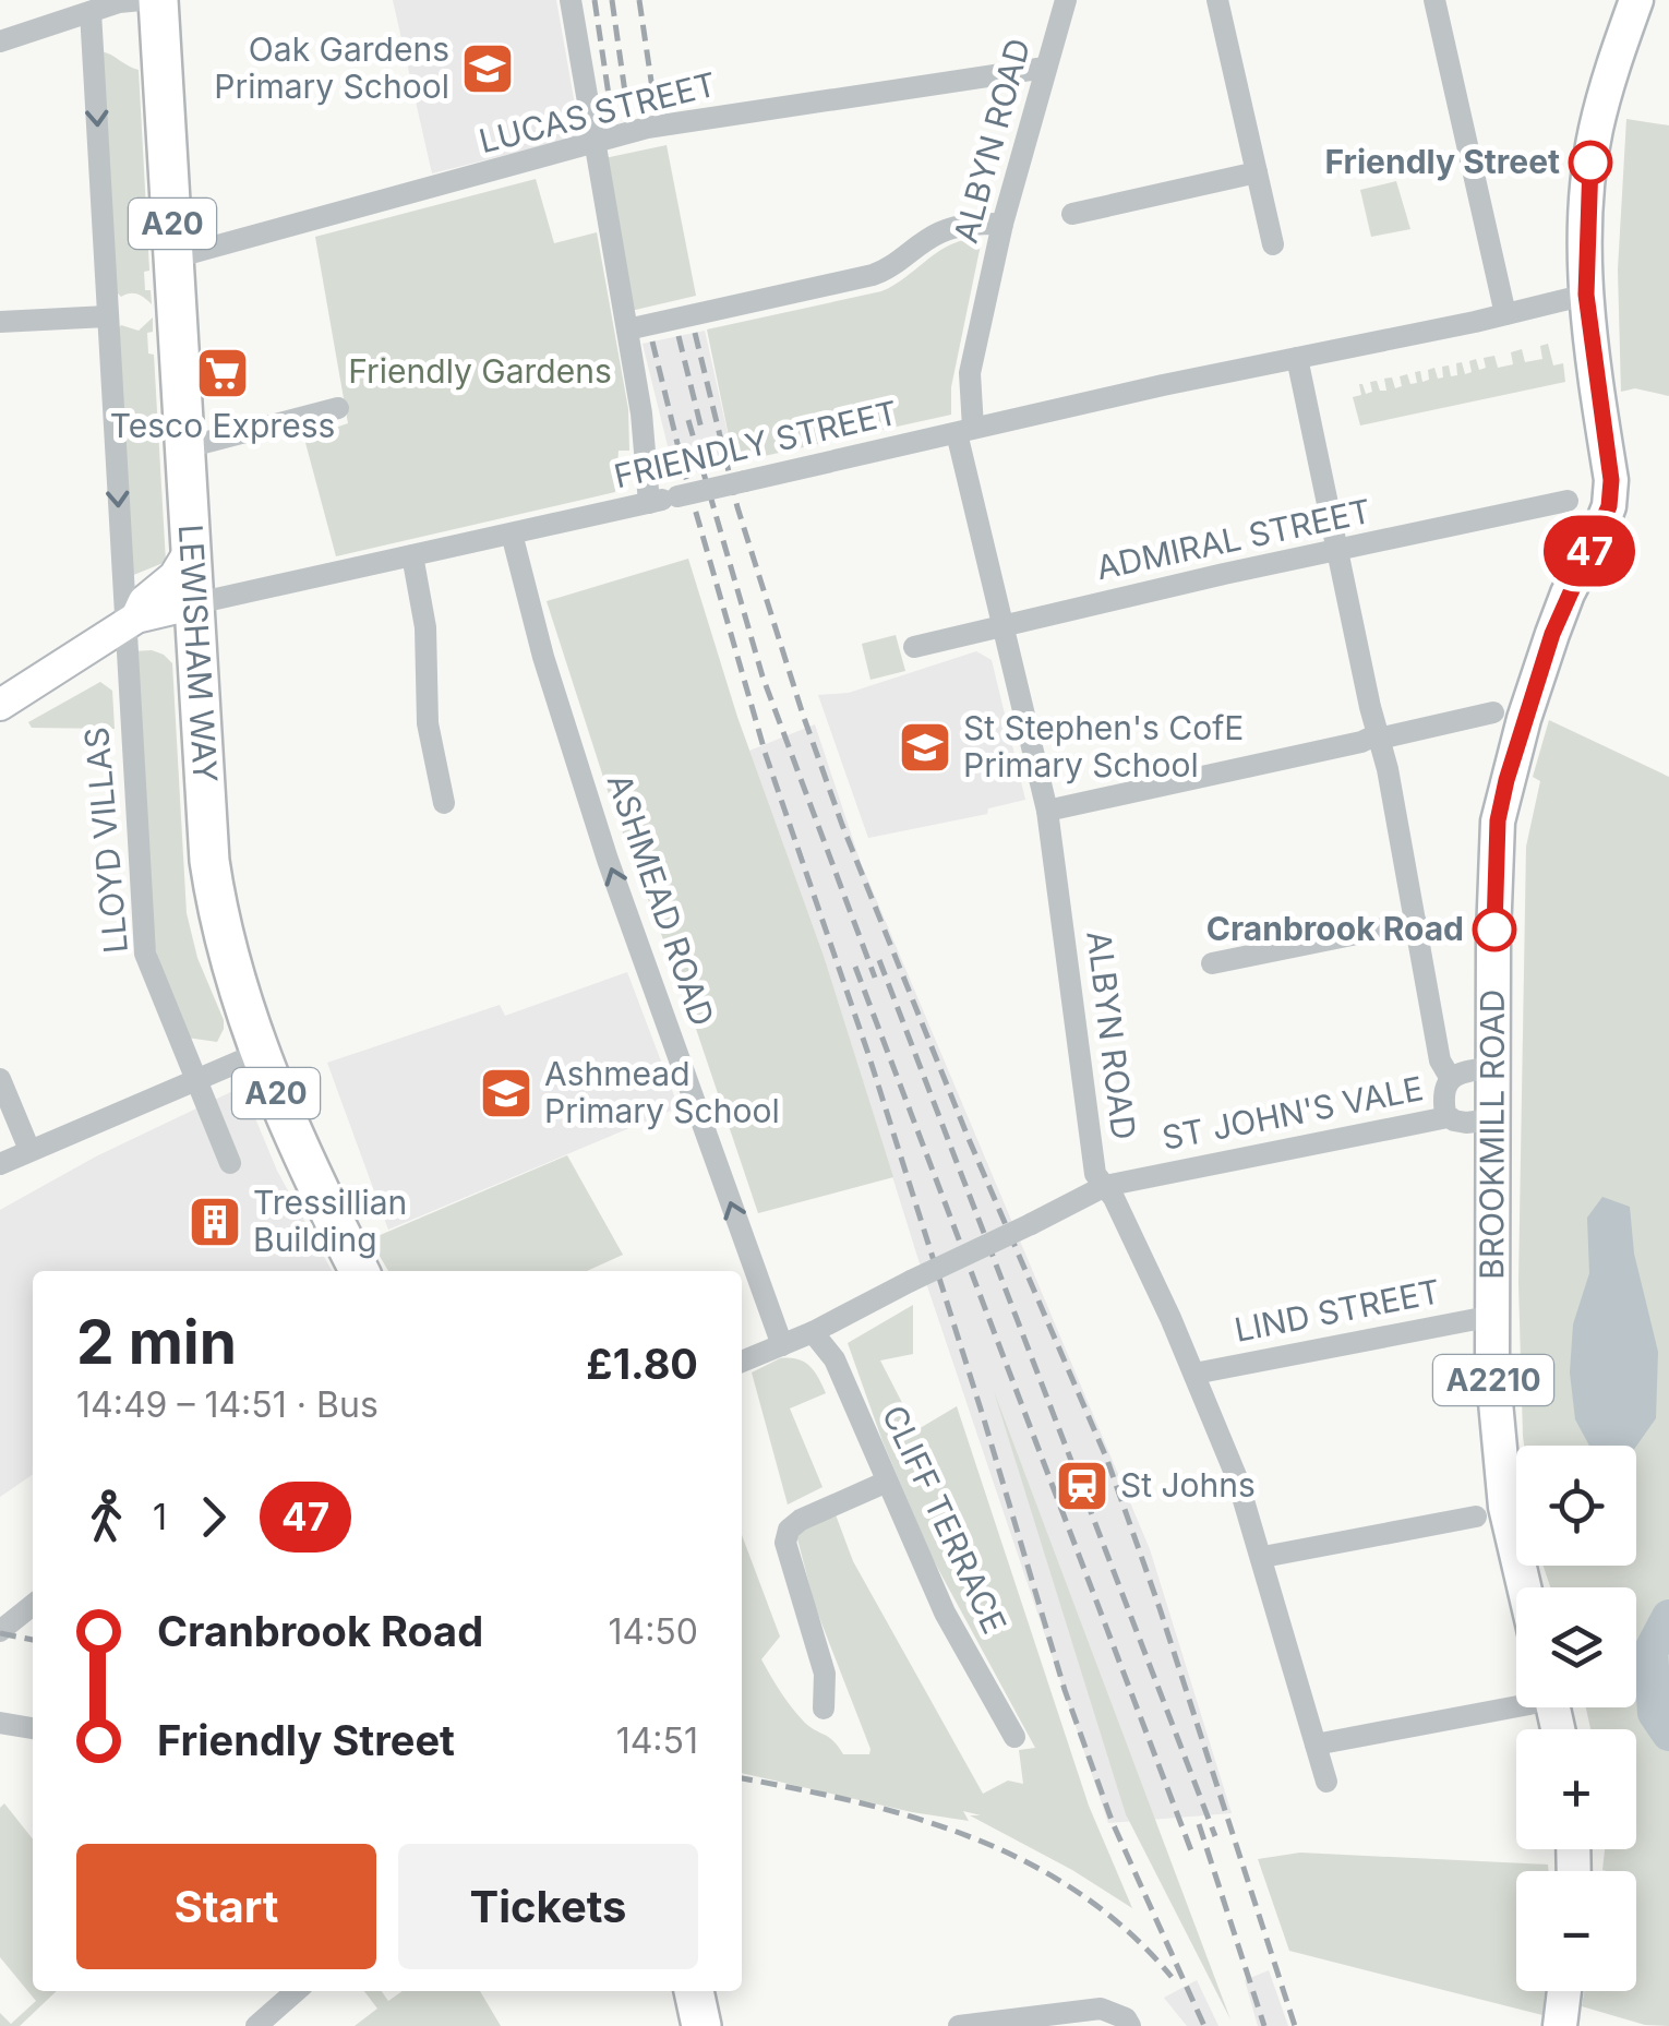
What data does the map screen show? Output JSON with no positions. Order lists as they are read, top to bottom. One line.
{"streets":{"highway":["A20","LEWISHAM WAY"],"main road":["BROOKMILL ROAD","A2210"],"street":["LUCAS STREET","ALBYN ROAD","FRIENDLY STREET","ADMIRAL STREET","LLOYD VILLAS","ASHMEAD ROAD","ST JOHN'S VALE","LIND STREET","CLIFF TERRACE"]},"crossings":[["LUCAS STREET","ALBYN ROAD"],["LUCAS STREET","LEWISHAM WAY"],["ALBYN ROAD","FRIENDLY STREET"],["ALBYN ROAD","ADMIRAL STREET"],["ALBYN ROAD","ST JOHN'S VALE"],["ALBYN ROAD","LIND STREET"],["FRIENDLY STREET","LEWISHAM WAY"],["FRIENDLY STREET","ASHMEAD ROAD"],["FRIENDLY STREET","BROOKMILL ROAD"],["ASHMEAD ROAD","ST JOHN'S VALE"],["ST JOHN'S VALE","BROOKMILL ROAD"],["ST JOHN'S VALE","CLIFF TERRACE"],["BROOKMILL ROAD","LIND STREET"]],"one_way":["ASHMEAD ROAD"],"parks":["Friendly Gardens"],"places":{"school or university":["Oak Gardens Primary School","St Stephen's CofE Primary School","Ashmead Primary School"],"other":["Friendly Street","Cranbrook Road"],"supermarket":["Tesco Express"],"building":["Tressillian Building"],"station":["St Johns"]},"lines":["bus line 47"],"page":{"on_map":"47","heading":["2 min","14:49 – 14:51 · Bus","£1.80"],"map_buttons":["+","−"],"legs":["1","47"],"list":[{"name":"Cranbrook Road","value":"14:50"},{"name":"Friendly Street","value":"14:51"}],"buttons":["Start","Tickets"]}}
